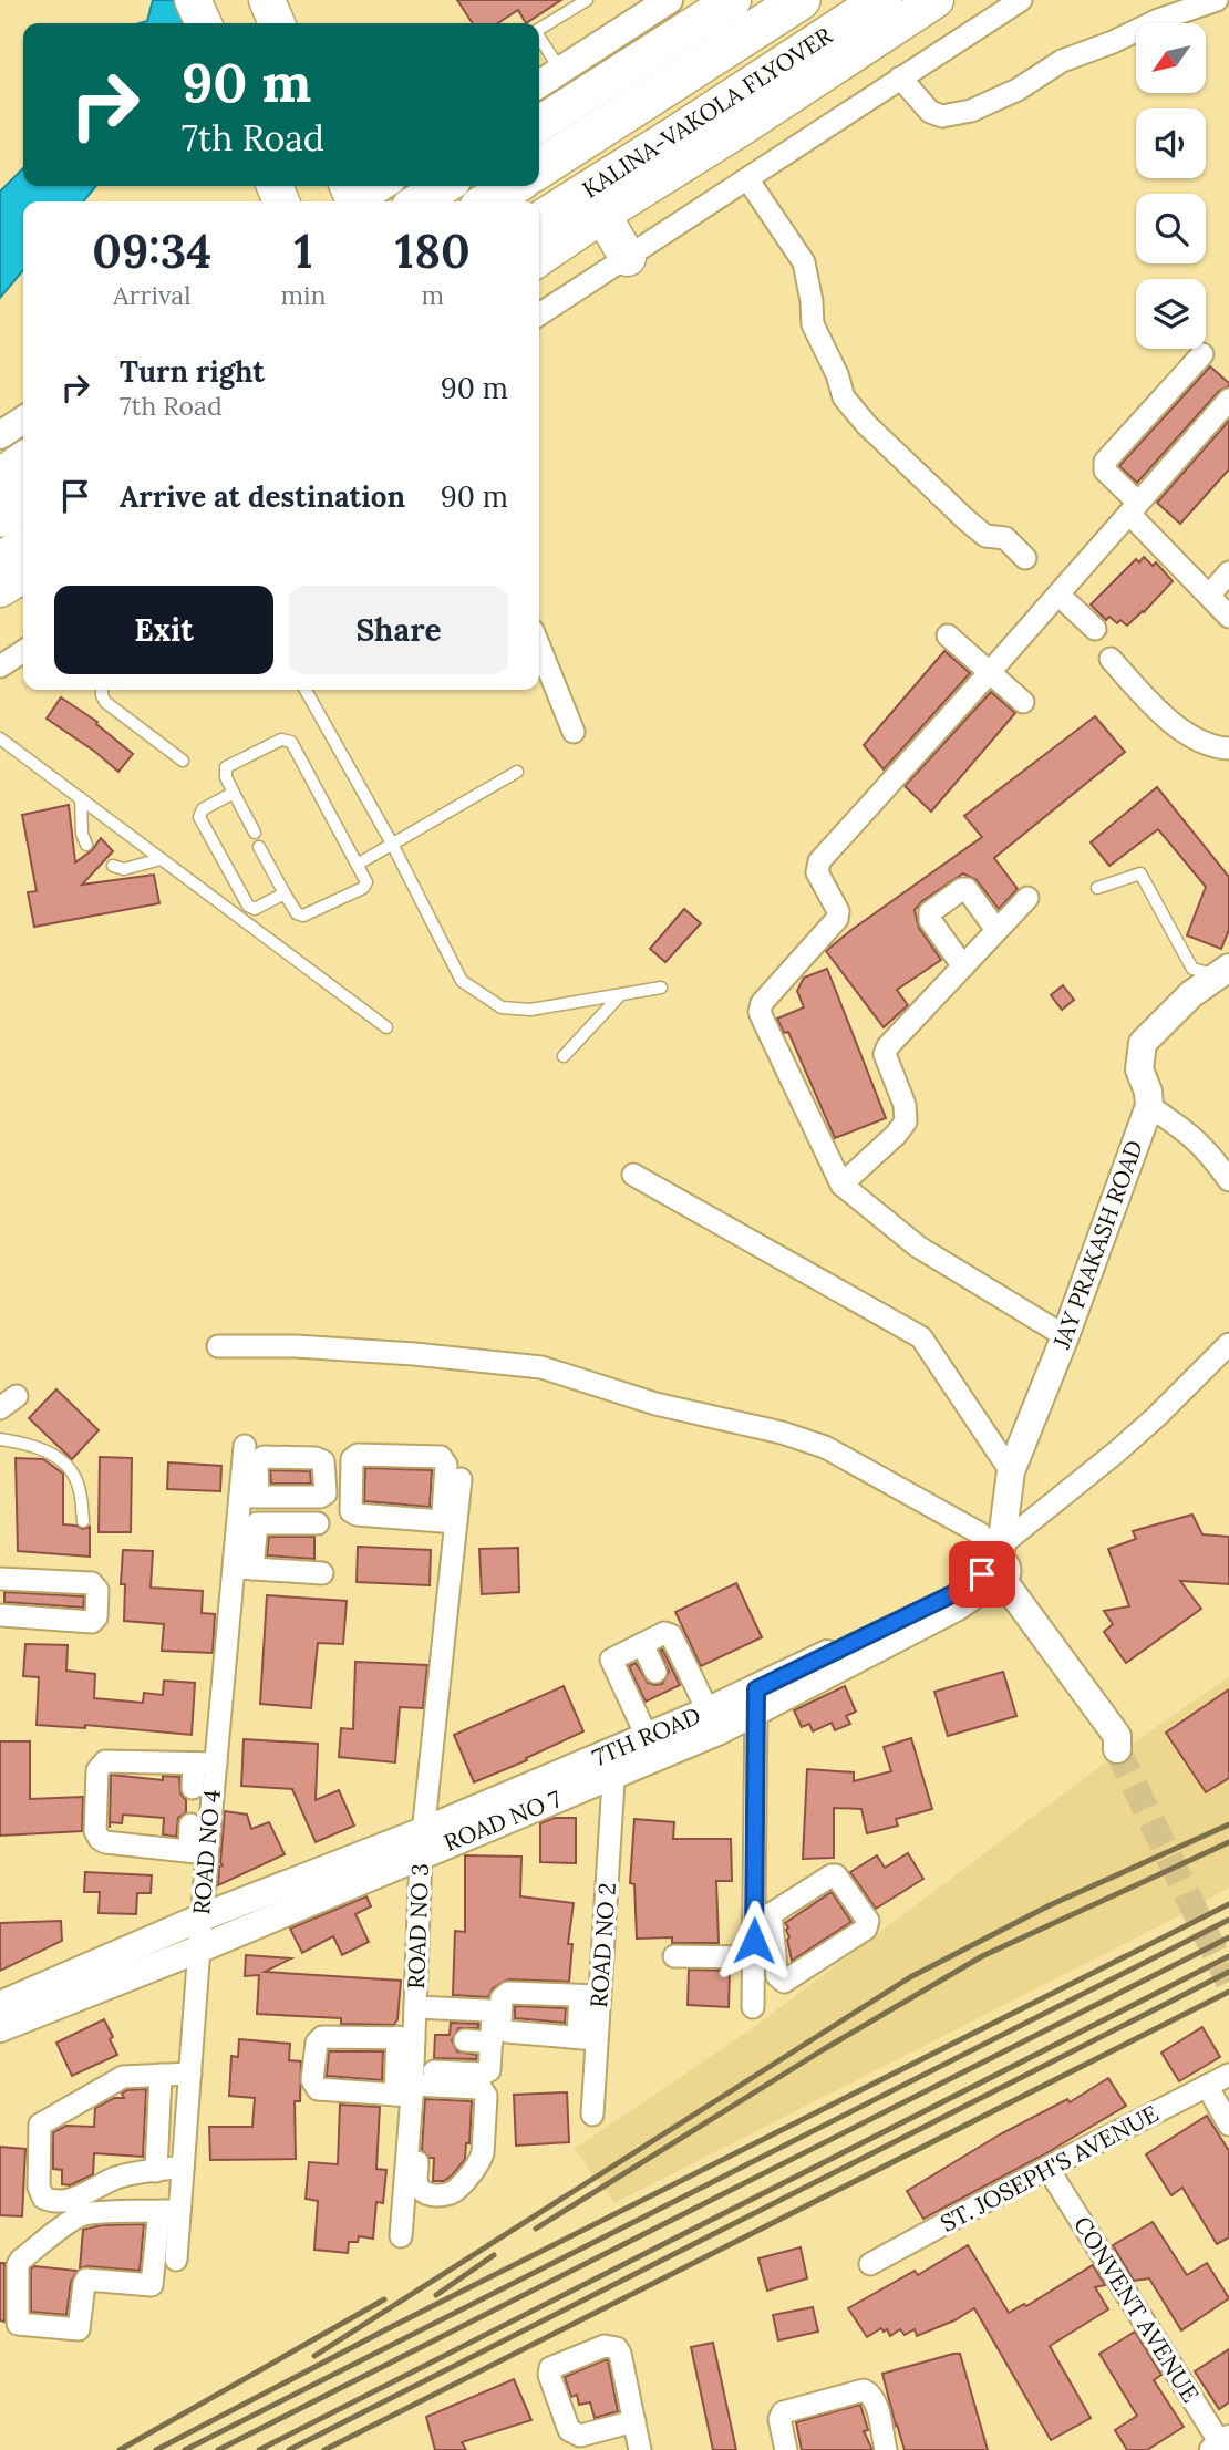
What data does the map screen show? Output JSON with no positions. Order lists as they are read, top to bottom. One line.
{"streets":{"highway":["KALINA-VAKOLA FLYOVER"],"street":["JAY PRAKASH ROAD","ROAD NO 7","ROAD NO 4","ROAD NO 3","ROAD NO 2","ST. JOSEPH'S AVENUE","CONVENT AVENUE"]},"crossings":[["JAY PRAKASH ROAD","ROAD NO 7"],["ROAD NO 7","ROAD NO 4"],["ROAD NO 7","ROAD NO 3"],["ROAD NO 7","ROAD NO 2"],["ST. JOSEPH'S AVENUE","CONVENT AVENUE"]],"north":"bottom left","page":{"turn":["90 m","7th Road"],"eta":["09:34","Arrival","1","min","180","m"],"list":[{"name":"Turn right","note":"7th Road","value":"90 m"},{"name":"Arrive at destination","value":"90 m"}],"buttons":["Exit","Share"]}}
